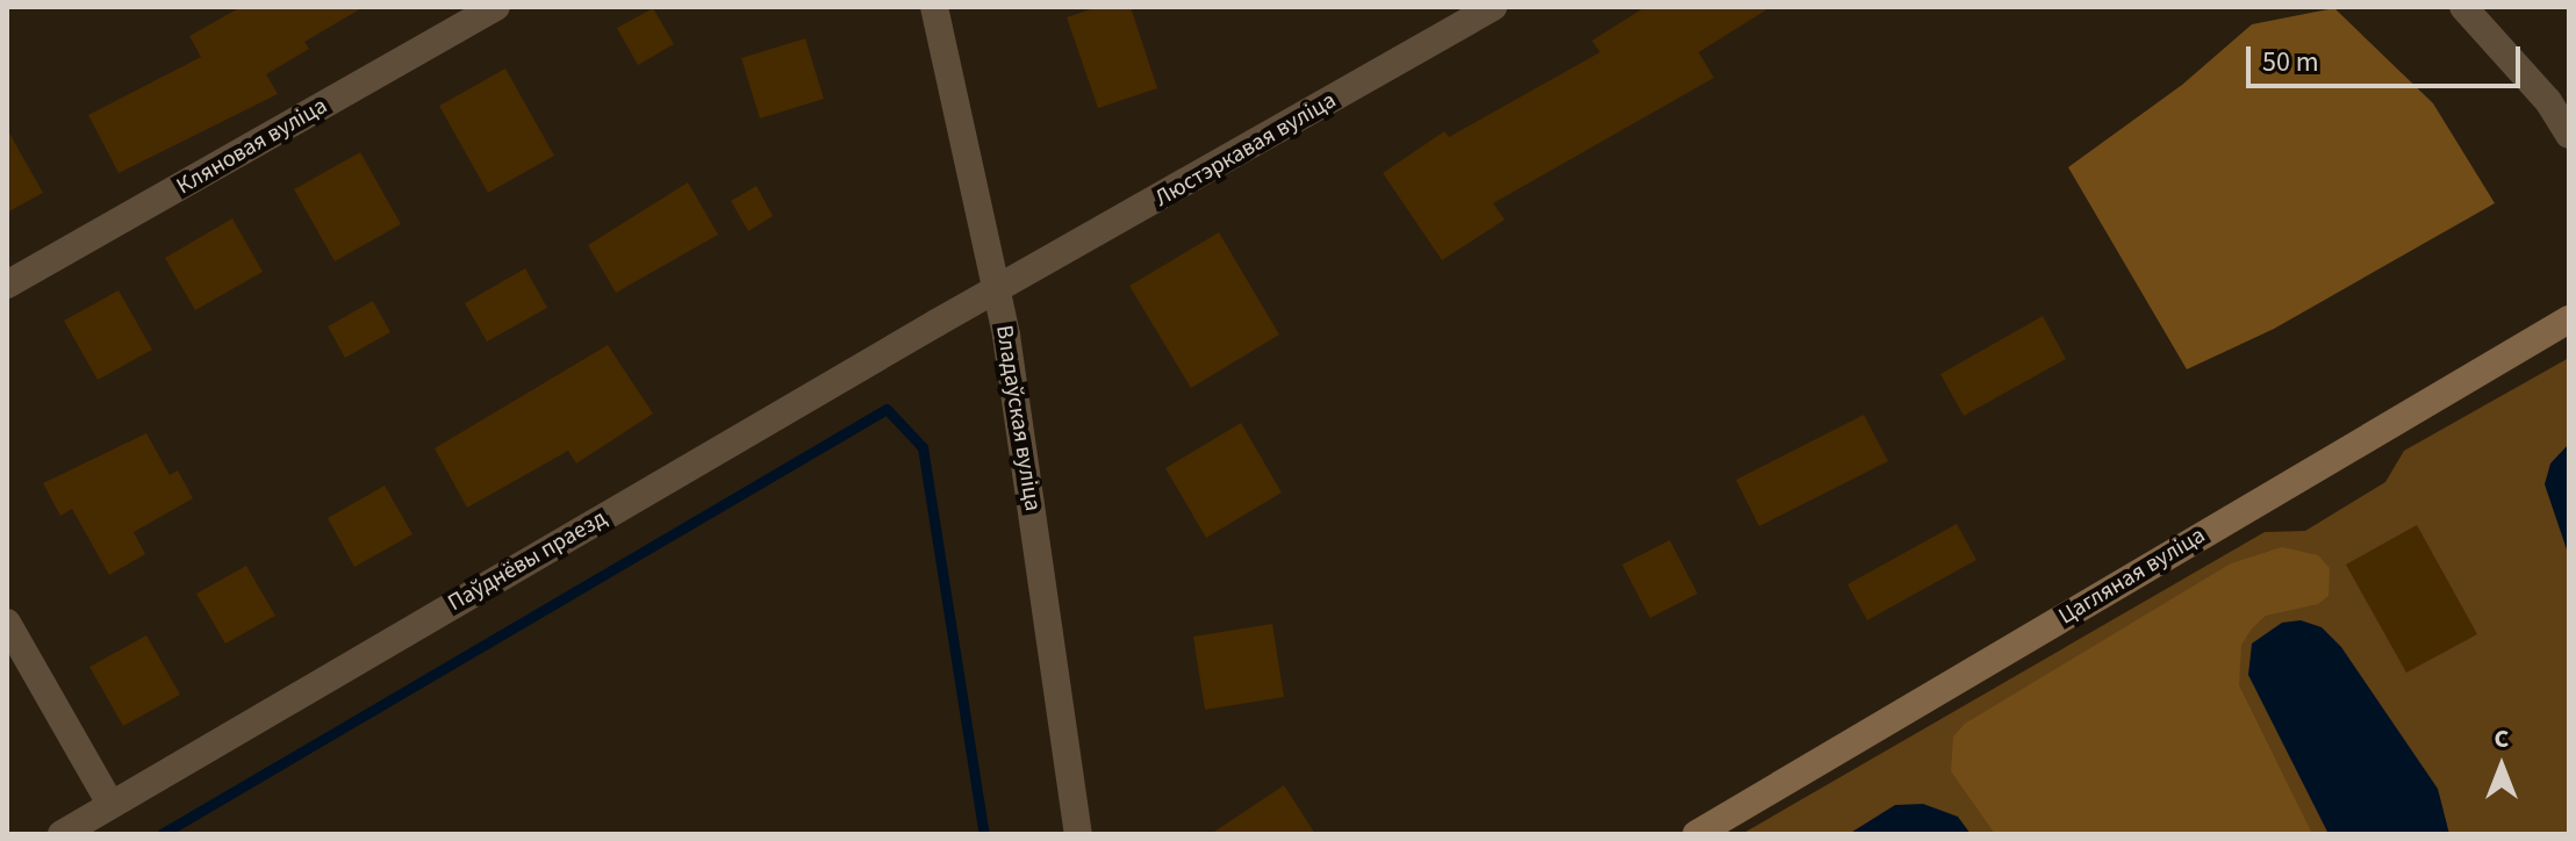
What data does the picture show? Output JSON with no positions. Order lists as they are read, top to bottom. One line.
{"streets":{"street":["Кляновая вуліца","Люстэркавая вуліца","Владаўская вуліца","Паўднёвы праезд","Цагляная вуліца"]},"crossings":[["Люстэркавая вуліца","Владаўская вуліца"],["Люстэркавая вуліца","Паўднёвы праезд"],["Владаўская вуліца","Паўднёвы праезд"]],"scale_bar":"50 m","north":"top"}
